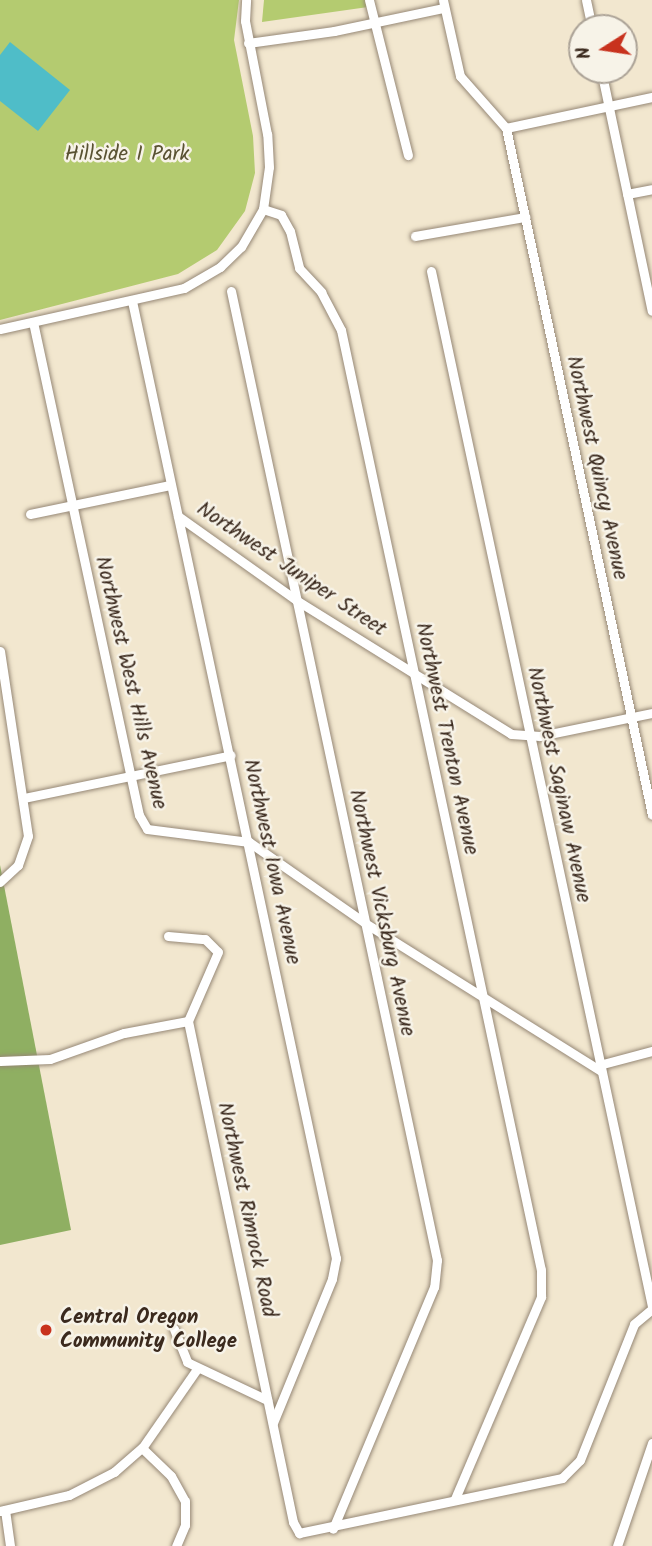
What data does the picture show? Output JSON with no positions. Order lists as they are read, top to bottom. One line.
{"streets":{"street":["Northwest Quincy Avenue","Northwest Juniper Street","Northwest West Hills Avenue","Northwest Trenton Avenue","Northwest Saginaw Avenue","Northwest Iowa Avenue","Northwest Vicksburg Avenue","Northwest Rimrock Road"]},"crossings":[["Northwest Quincy Avenue","Northwest Juniper Street"],["Northwest Juniper Street","Northwest Trenton Avenue"],["Northwest Juniper Street","Northwest Saginaw Avenue"],["Northwest Juniper Street","Northwest Iowa Avenue"],["Northwest Juniper Street","Northwest Vicksburg Avenue"],["Northwest West Hills Avenue","Northwest Trenton Avenue"],["Northwest West Hills Avenue","Northwest Saginaw Avenue"],["Northwest West Hills Avenue","Northwest Iowa Avenue"],["Northwest West Hills Avenue","Northwest Vicksburg Avenue"],["Northwest Iowa Avenue","Northwest Rimrock Road"],["Northwest Vicksburg Avenue","Northwest Rimrock Road"]],"parks":["Hillside I Park"],"places":["Central Oregon Community College"],"north":"left"}
